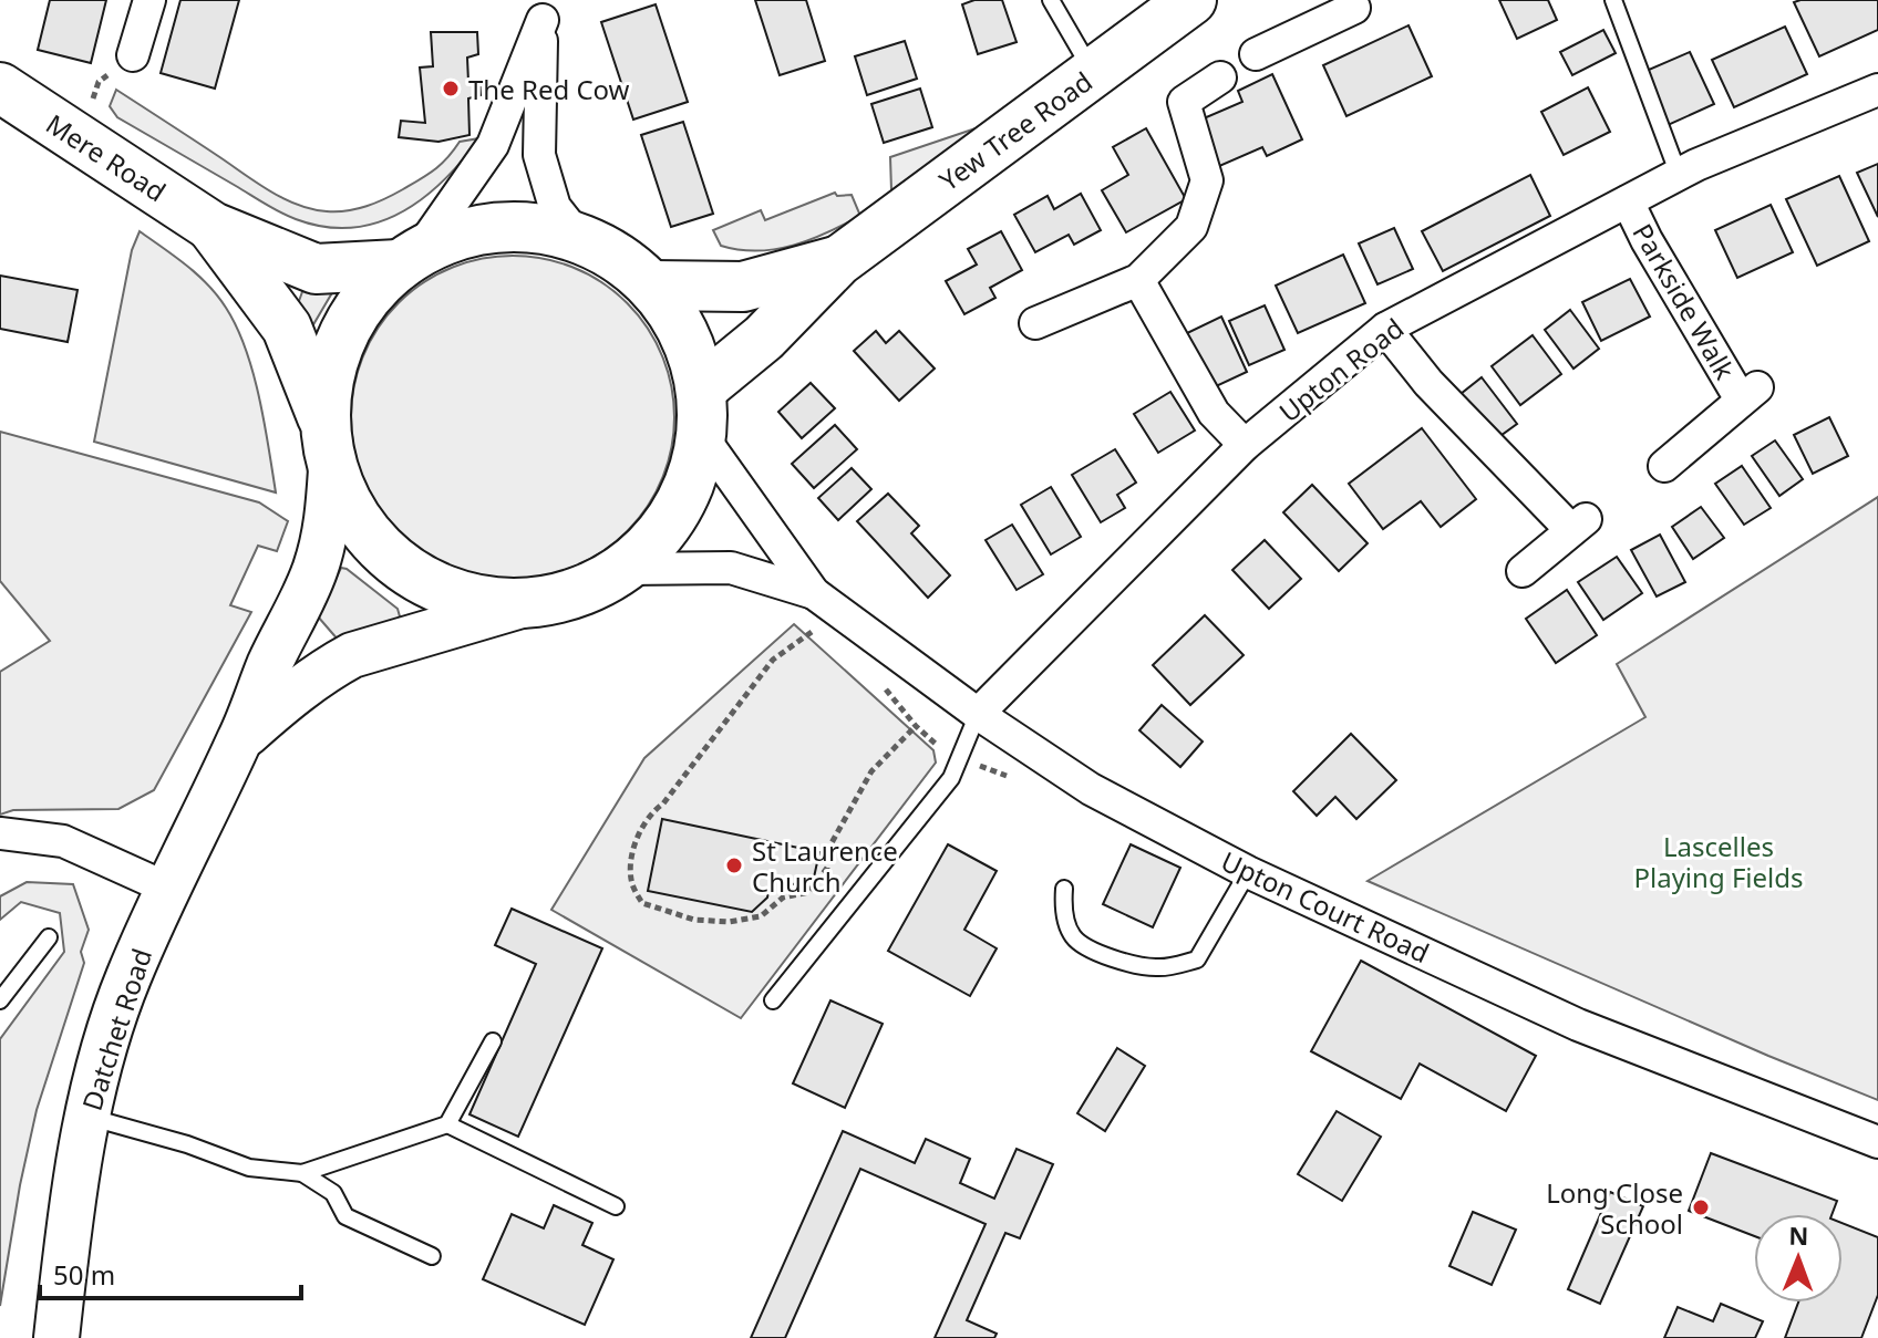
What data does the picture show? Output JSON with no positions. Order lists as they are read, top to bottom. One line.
{"streets":{"main road":["Yew Tree Road","Mere Road","Datchet Road"],"street":["Parkside Walk","Upton Road","Upton Court Road"]},"crossings":[["Parkside Walk","Upton Road"],["Upton Road","Upton Court Road"]],"parks":["Lascelles Playing Fields"],"places":["The Red Cow","St Laurence Church","Long Close School"],"scale_bar":"50 m","north":"top"}
